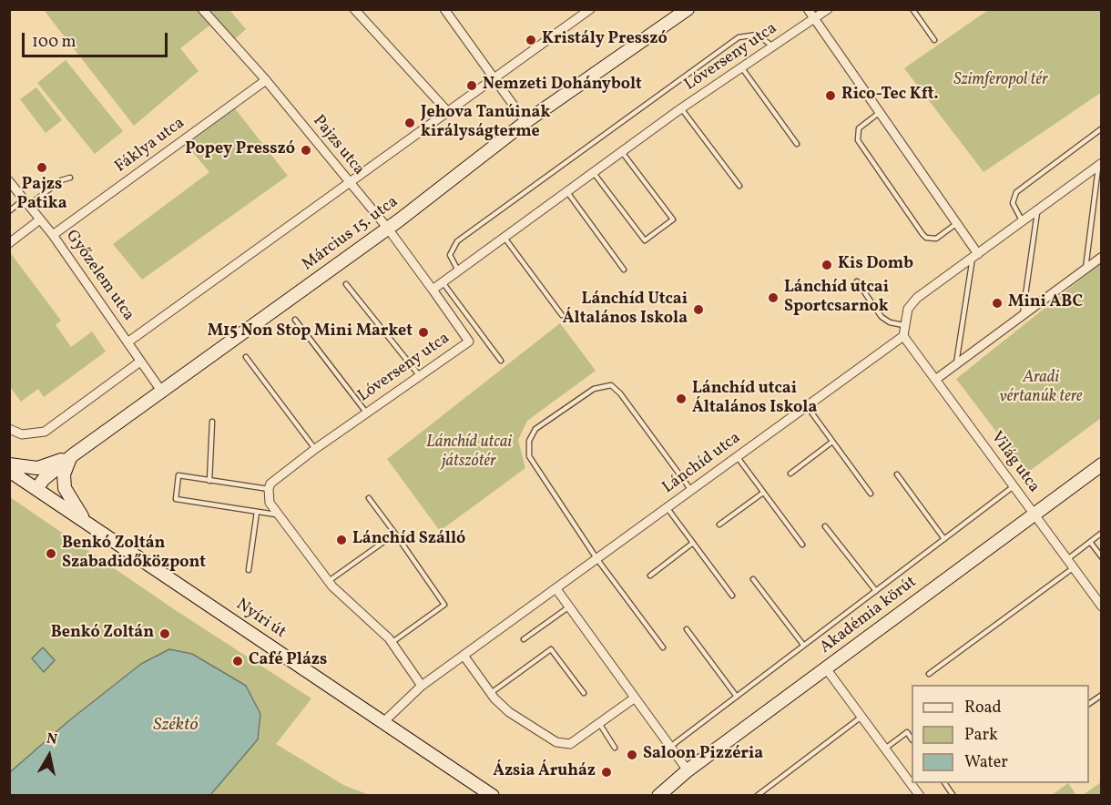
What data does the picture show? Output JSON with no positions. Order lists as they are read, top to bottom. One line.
{"streets":{"street":["Lóverseny utca","Fáklya utca","Pajzs utca","Március 15. utca","Győzelem utca","Világ utca","Lánchíd utca","Akadémia körút","Nyíri út"]},"crossings":[["Lóverseny utca","Pajzs utca"],["Fáklya utca","Pajzs utca"],["Fáklya utca","Győzelem utca"],["Pajzs utca","Március 15. utca"],["Március 15. utca","Győzelem utca"],["Március 15. utca","Nyíri út"],["Világ utca","Lánchíd utca"],["Világ utca","Akadémia körút"],["Lánchíd utca","Nyíri út"]],"water":["Széktó"],"parks":["Szimferopol tér","Aradi vértanúk tere","Lánchíd utcai játszótér"],"places":["Kristály Presszó","Nemzeti Dohánybolt","Rico-Tec Kft.","Jehova Tanúinak királyságterme","Popey Presszó","Pajzs Patika","Kis Domb","Lánchíd utcai Sportcsarnok","Mini ABC","Lánchíd Utcai Általános Iskola","M15 Non Stop Mini Market","Lánchíd utcai Általános Iskola","Lánchíd Szálló","Benkó Zoltán Szabadidőközpont","Benkó Zoltán","Café Plázs","Saloon Pizzéria","Ázsia Áruház"],"legend":["Road","Park","Water"],"scale_bar":"100 m","north":"top"}
